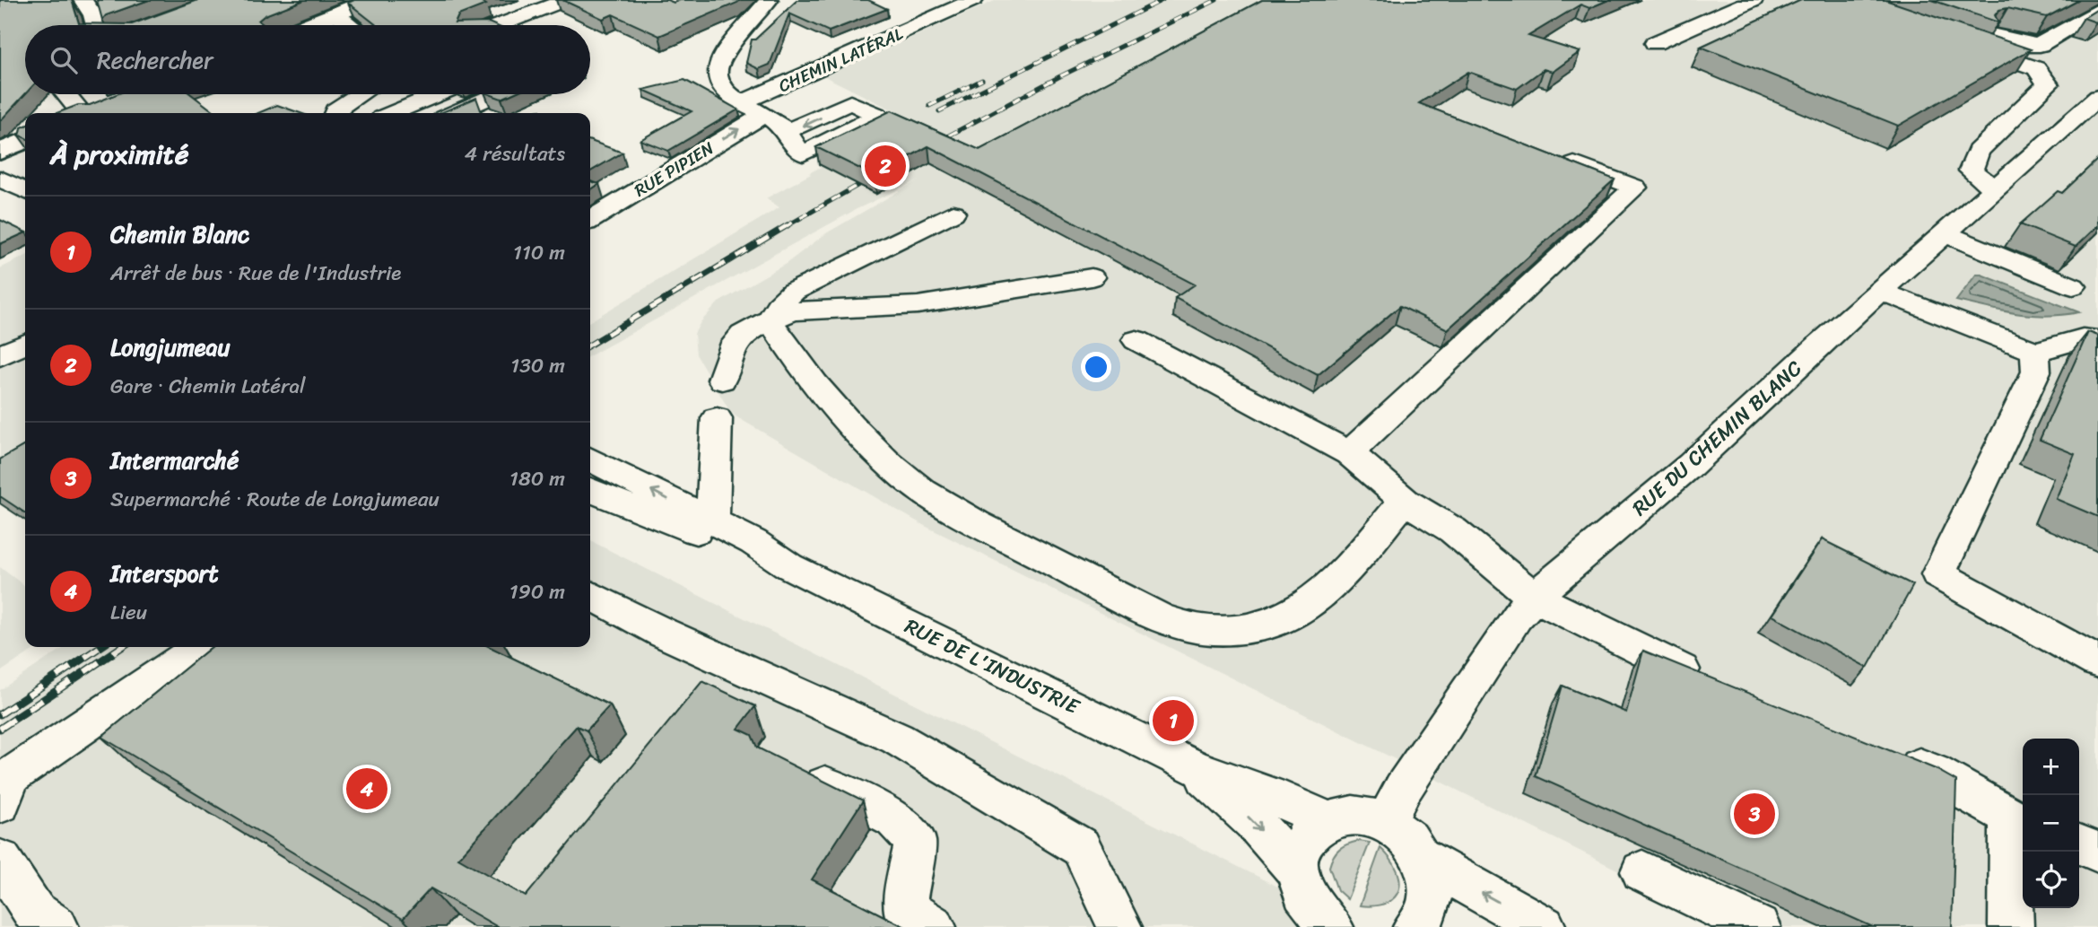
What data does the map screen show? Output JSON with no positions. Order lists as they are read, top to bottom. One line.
{"streets":{"street":["CHEMIN LATÉRAL","RUE PIPIEN","RUE DU CHEMIN BLANC","RUE DE L'INDUSTRIE"]},"page":{"search":"Rechercher","heading":["À proximité","4 résultats"],"pins":["2","1","4","3"],"list":[{"mark":"1","name":"Chemin Blanc","note":"Arrêt de bus · Rue de l'Industrie","value":"110 m"},{"mark":"2","name":"Longjumeau","note":"Gare · Chemin Latéral","value":"130 m"},{"mark":"3","name":"Intermarché","note":"Supermarché · Route de Longjumeau","value":"180 m"},{"mark":"4","name":"Intersport","note":"Lieu","value":"190 m"}],"map_buttons":["+","−"]}}
